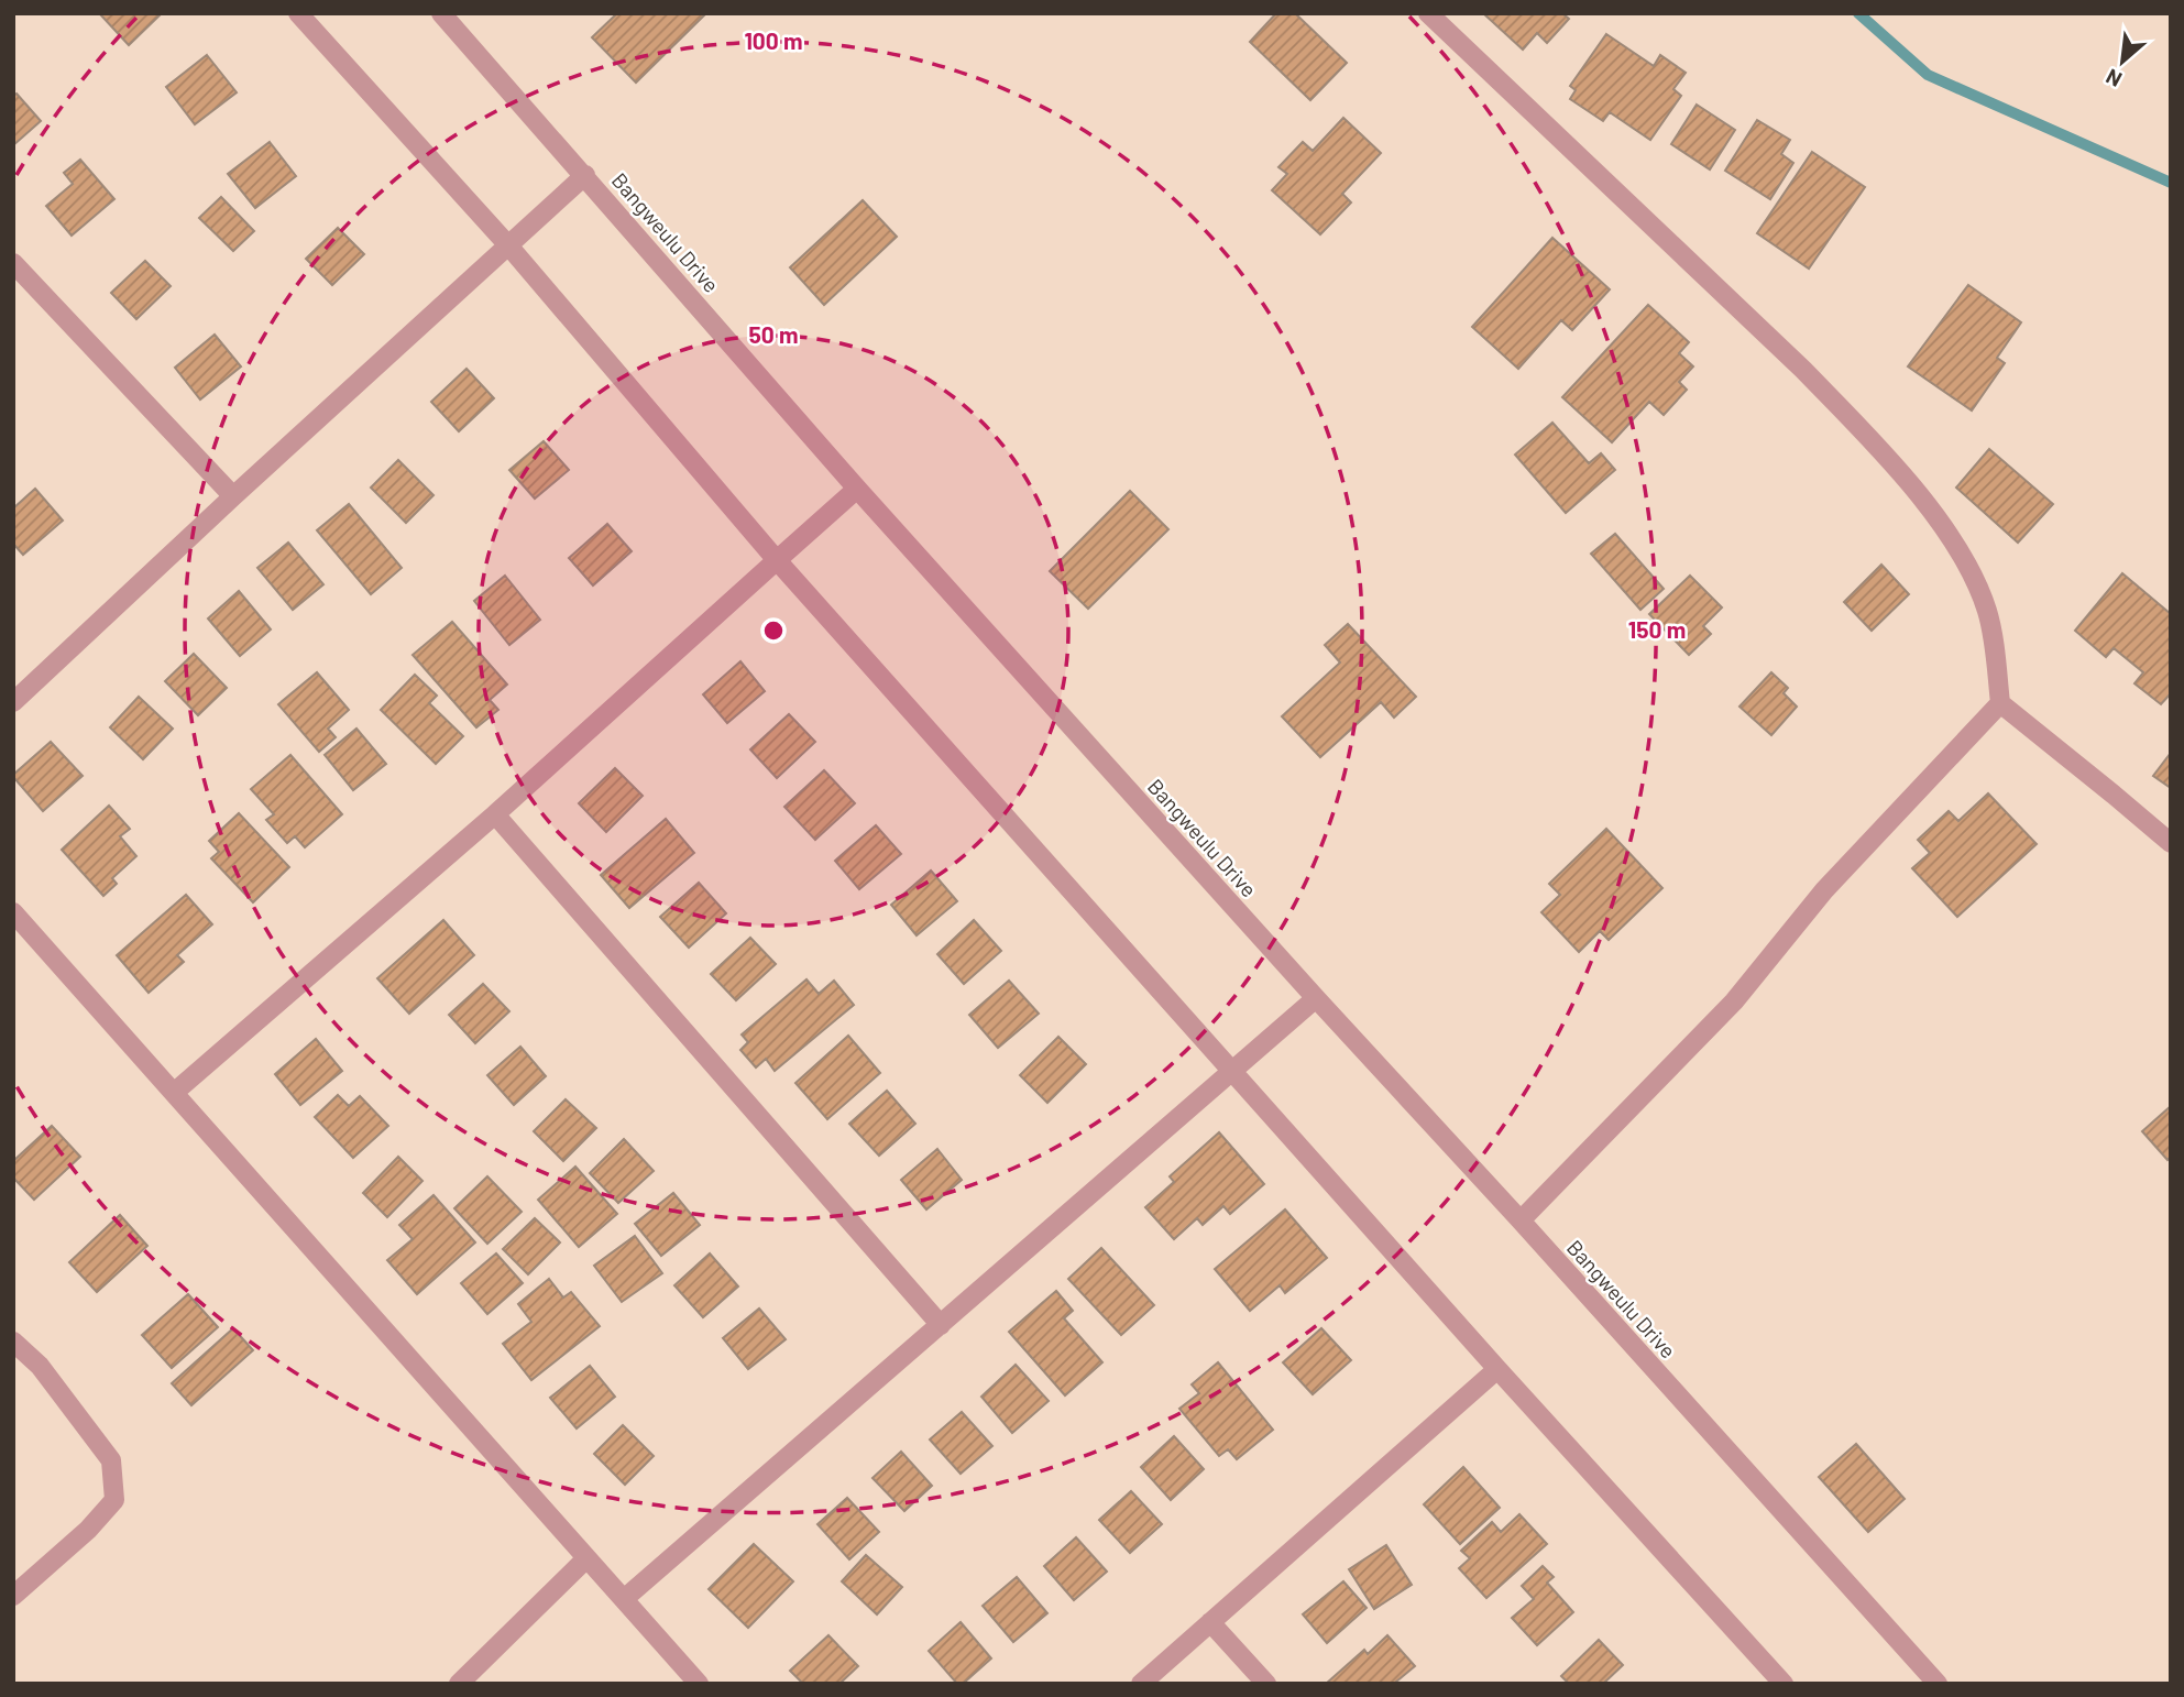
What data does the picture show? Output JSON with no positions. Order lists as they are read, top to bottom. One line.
{"streets":{"street":["Bangweulu Drive"]},"north":"bottom left","rings":["100 m","50 m","150 m"]}
